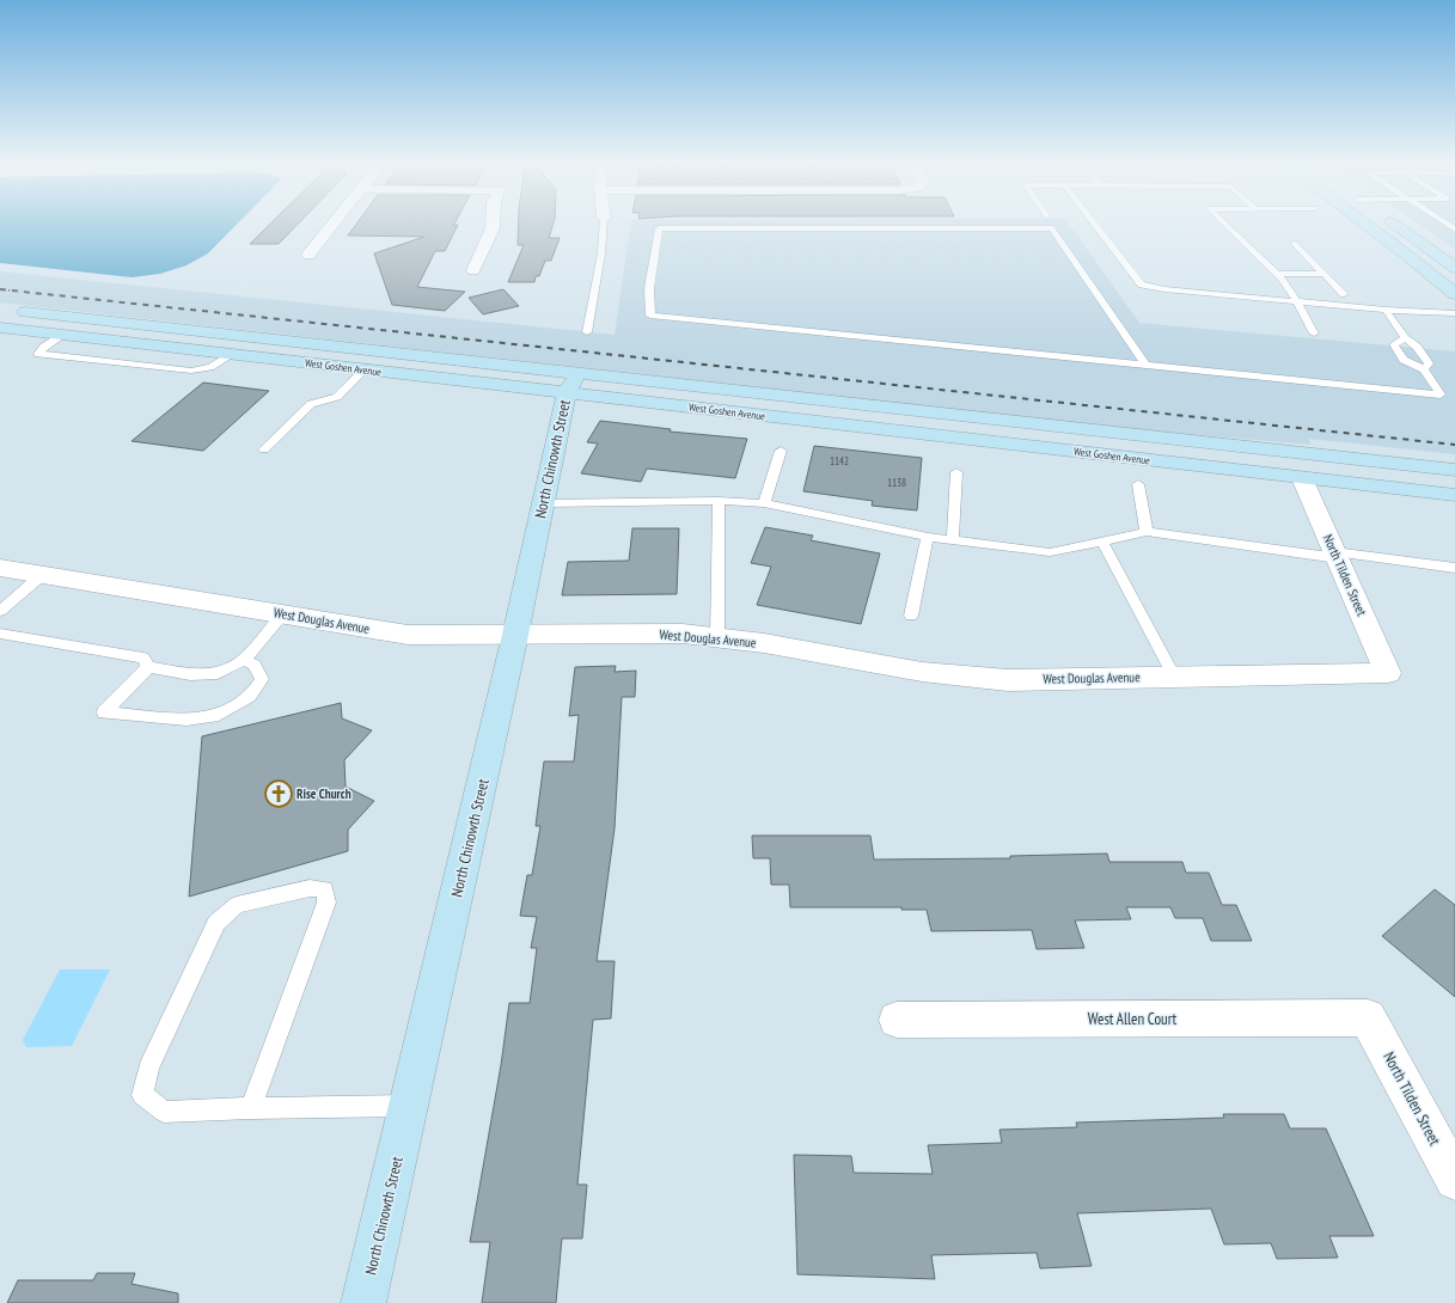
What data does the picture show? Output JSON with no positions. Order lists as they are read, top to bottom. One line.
{"streets":{"main road":["West Goshen Avenue","North Chinowth Street"],"street":["North Tilden Street","West Douglas Avenue","West Allen Court"]},"crossings":[["West Goshen Avenue","North Chinowth Street"],["West Goshen Avenue","North Tilden Street"],["North Chinowth Street","West Douglas Avenue"],["North Tilden Street","West Douglas Avenue"],["North Tilden Street","West Allen Court"]],"places":{"church":["Rise Church"]},"house_numbers":["1142","1138"]}
